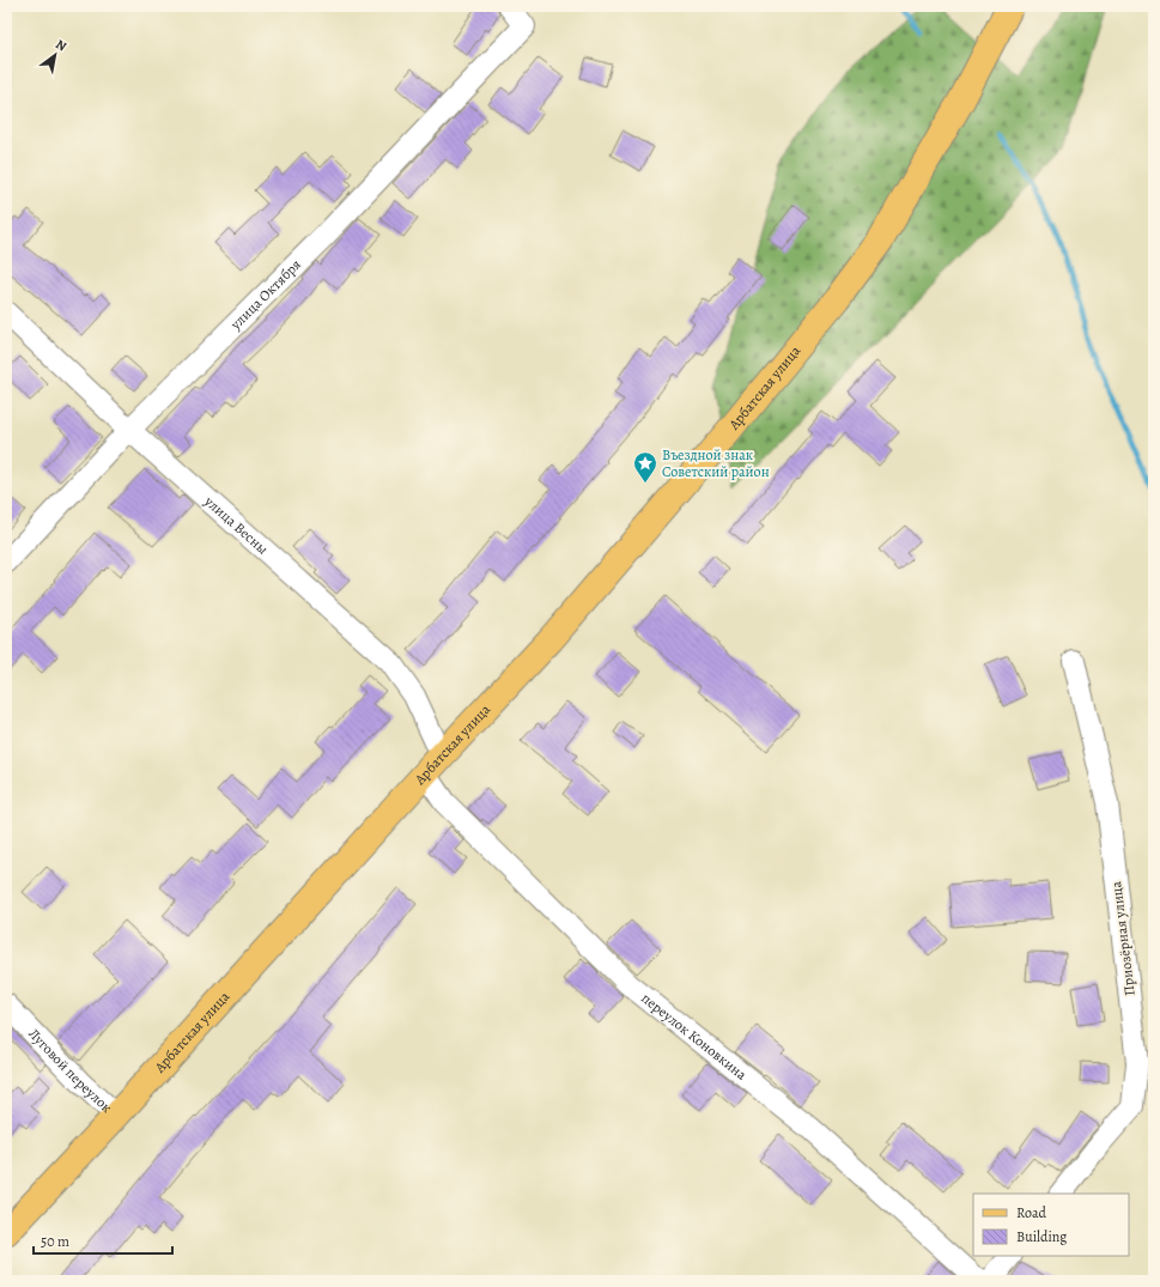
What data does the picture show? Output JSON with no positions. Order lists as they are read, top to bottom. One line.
{"streets":{"main road":["Арбатская улица"],"street":["улица Октября","улица Весны","Приозёрная улица","переулок Коновкина","Луговой переулок"]},"crossings":[["улица Октября","улица Весны"],["Арбатская улица","улица Весны"],["Арбатская улица","переулок Коновкина"],["Арбатская улица","Луговой переулок"]],"places":{"place":["Въездной знак Советский район"]},"legend":["Road","Building"],"scale_bar":"50 m","north":"top right"}
